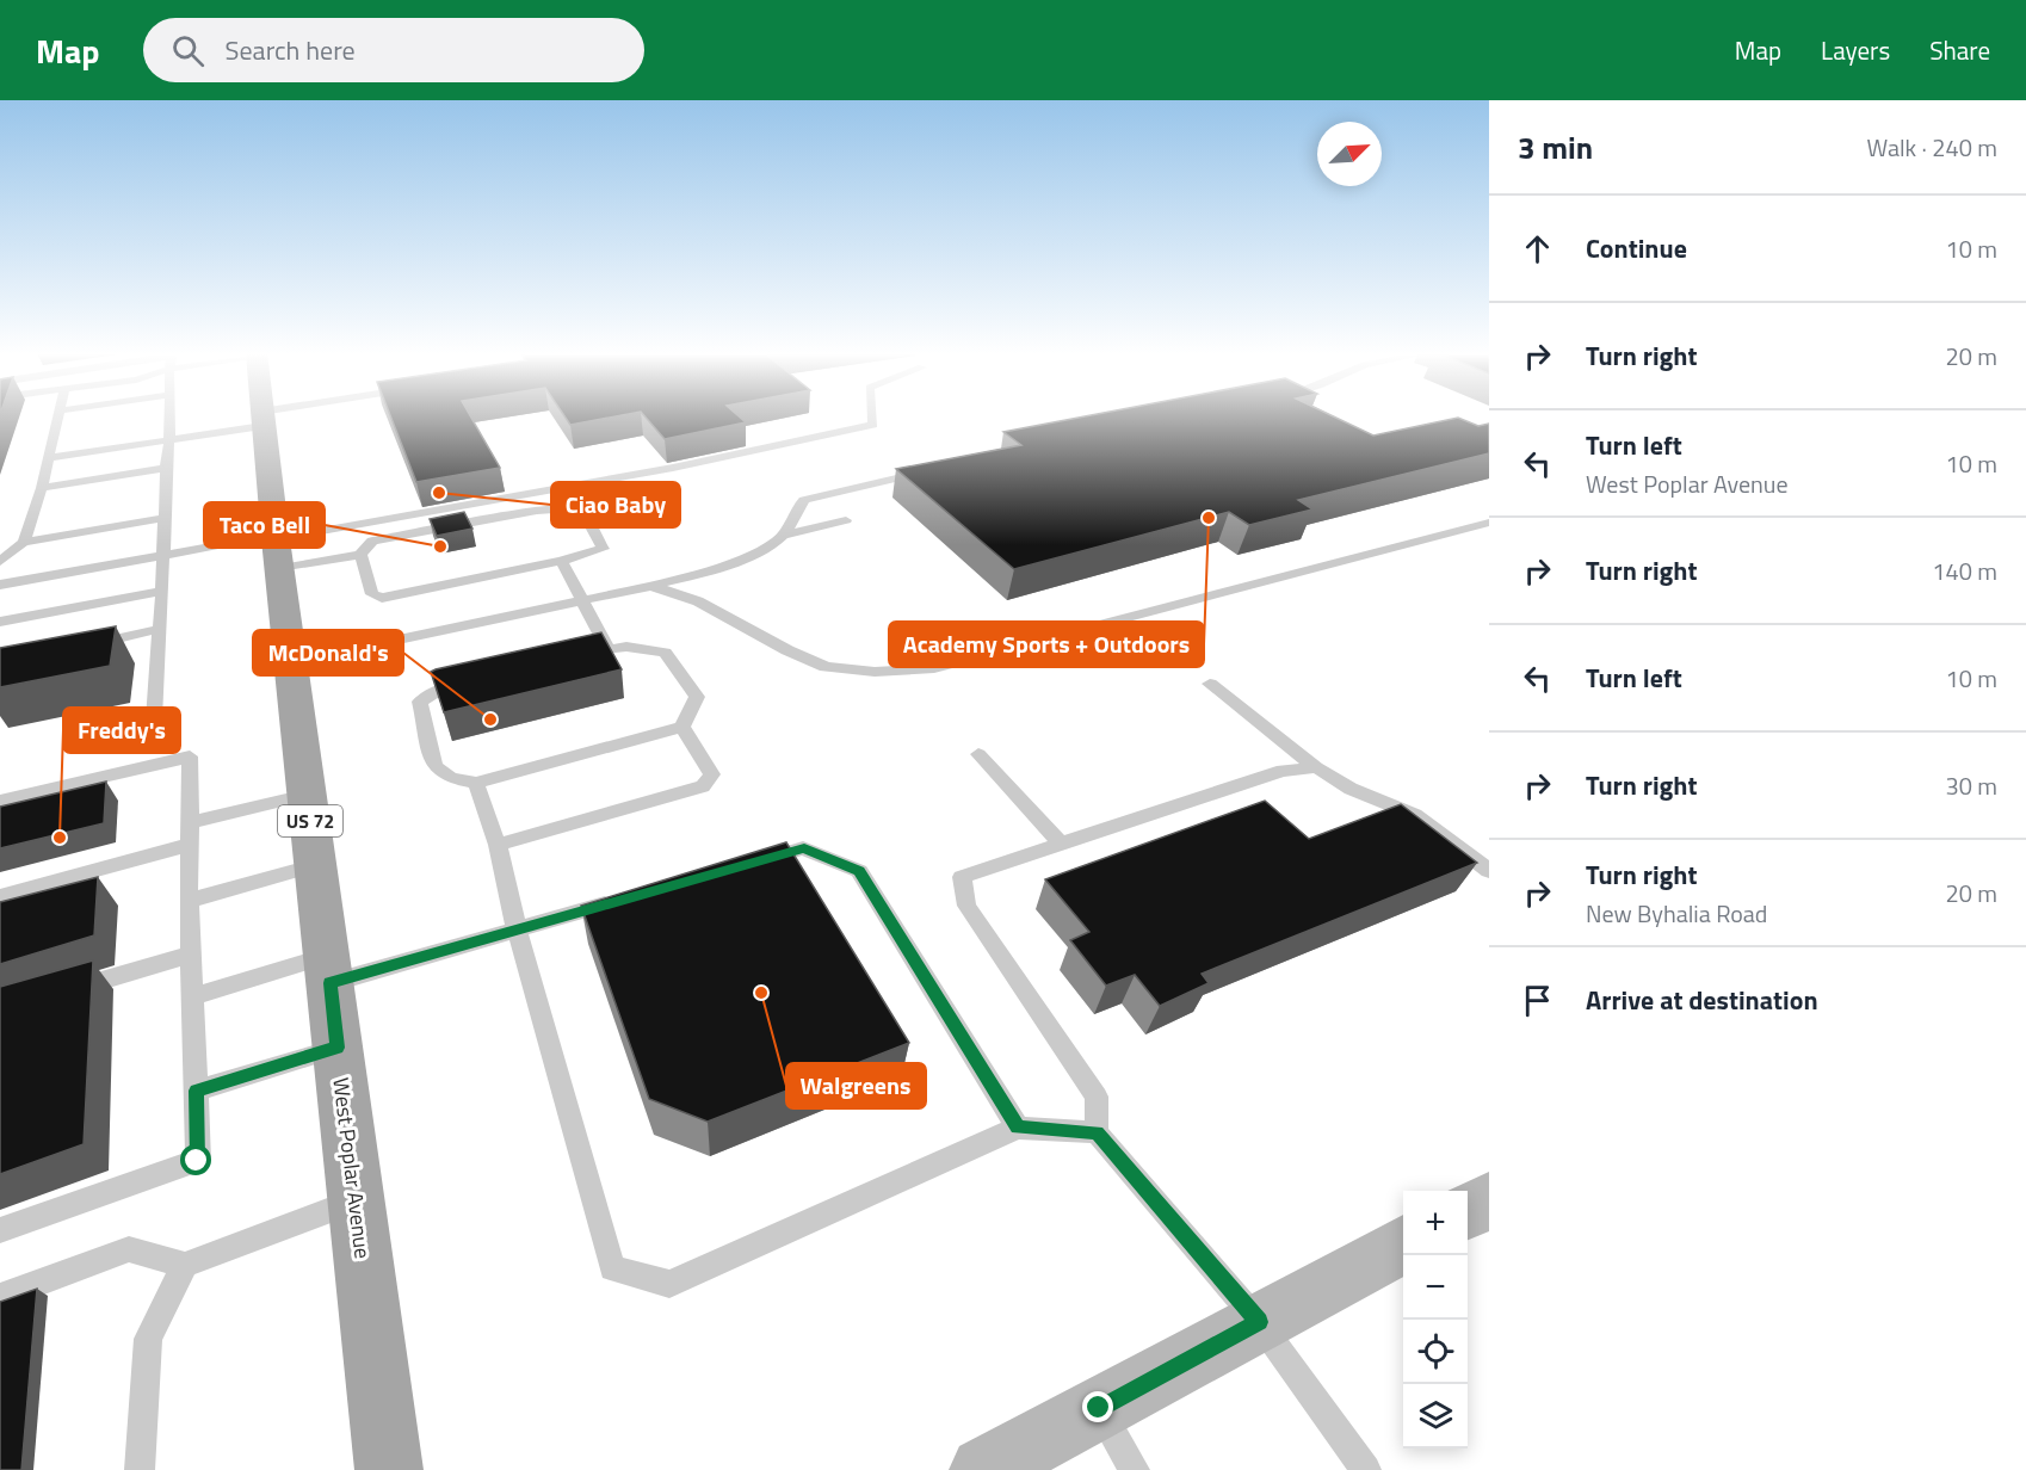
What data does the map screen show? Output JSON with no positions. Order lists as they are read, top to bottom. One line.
{"streets":{"main road":["US 72","West Poplar Avenue"]},"places":["Ciao Baby","Academy Sports + Outdoors","Taco Bell","McDonald's","Freddy's","Walgreens"],"north":"top right","page":{"header":"Map","search":"Search here","nav":["Map","Layers","Share"],"heading":["3 min","Walk · 240 m"],"list":[["Continue","10 m"],["Turn right","20 m"],["Turn left","West Poplar Avenue","10 m"],["Turn right","140 m"],["Turn left","10 m"],["Turn right","30 m"],["Turn right","New Byhalia Road","20 m"],"Arrive at destination"],"map_buttons":["+","−"]}}
